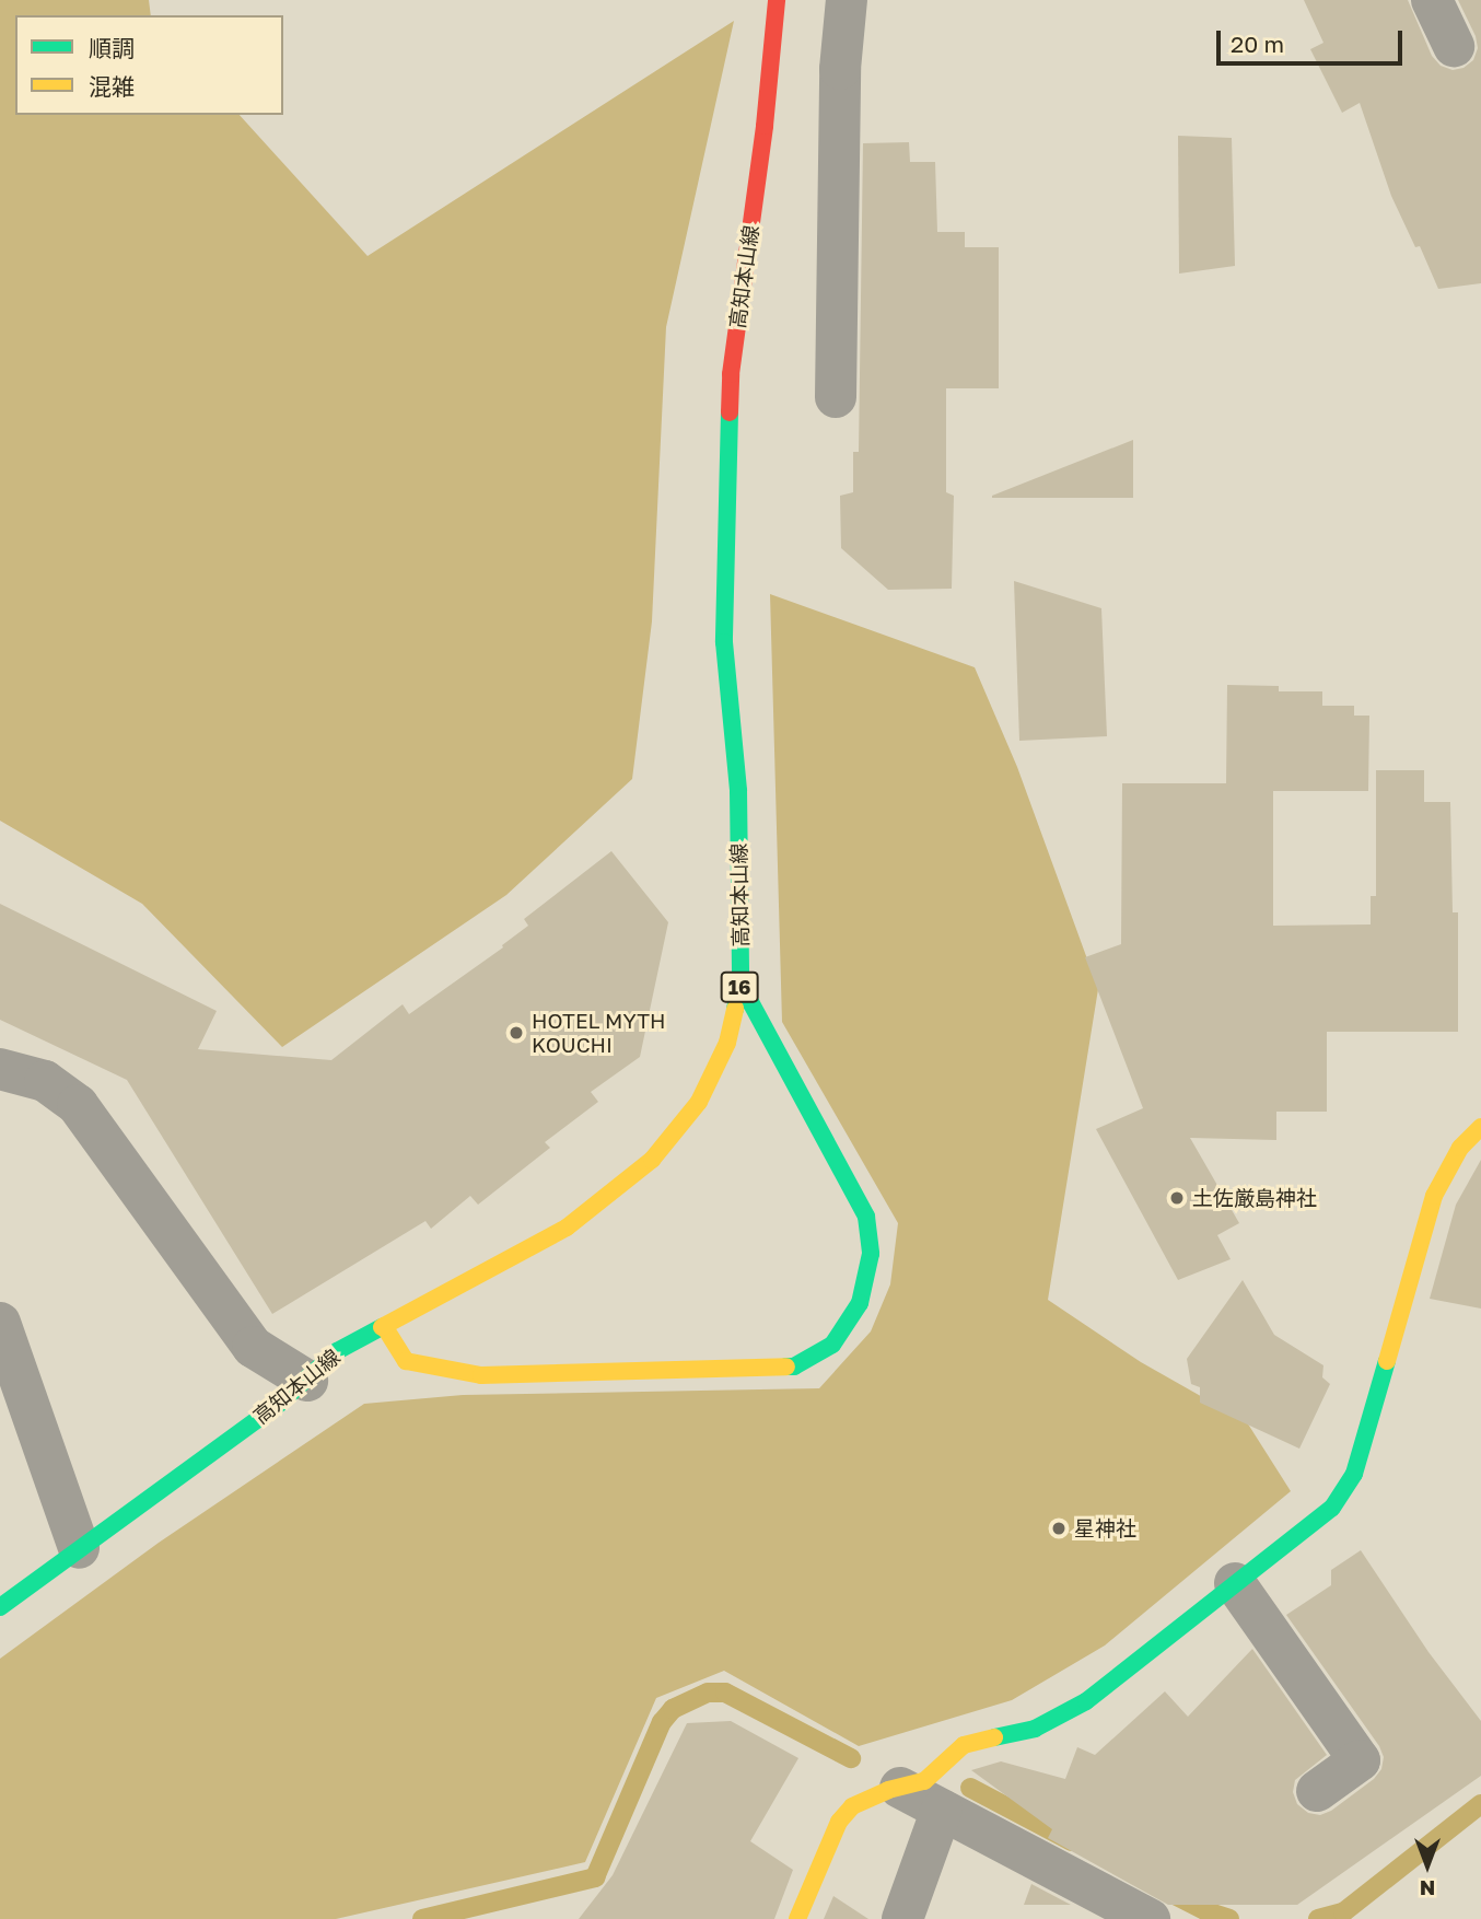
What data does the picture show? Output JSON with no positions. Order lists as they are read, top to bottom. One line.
{"streets":{"main road":["高知本山線","16"]},"places":["HOTEL MYTH KOUCHI","土佐厳島神社","星神社"],"legend":["順調","混雑"],"scale_bar":"20 m","north":"bottom"}
